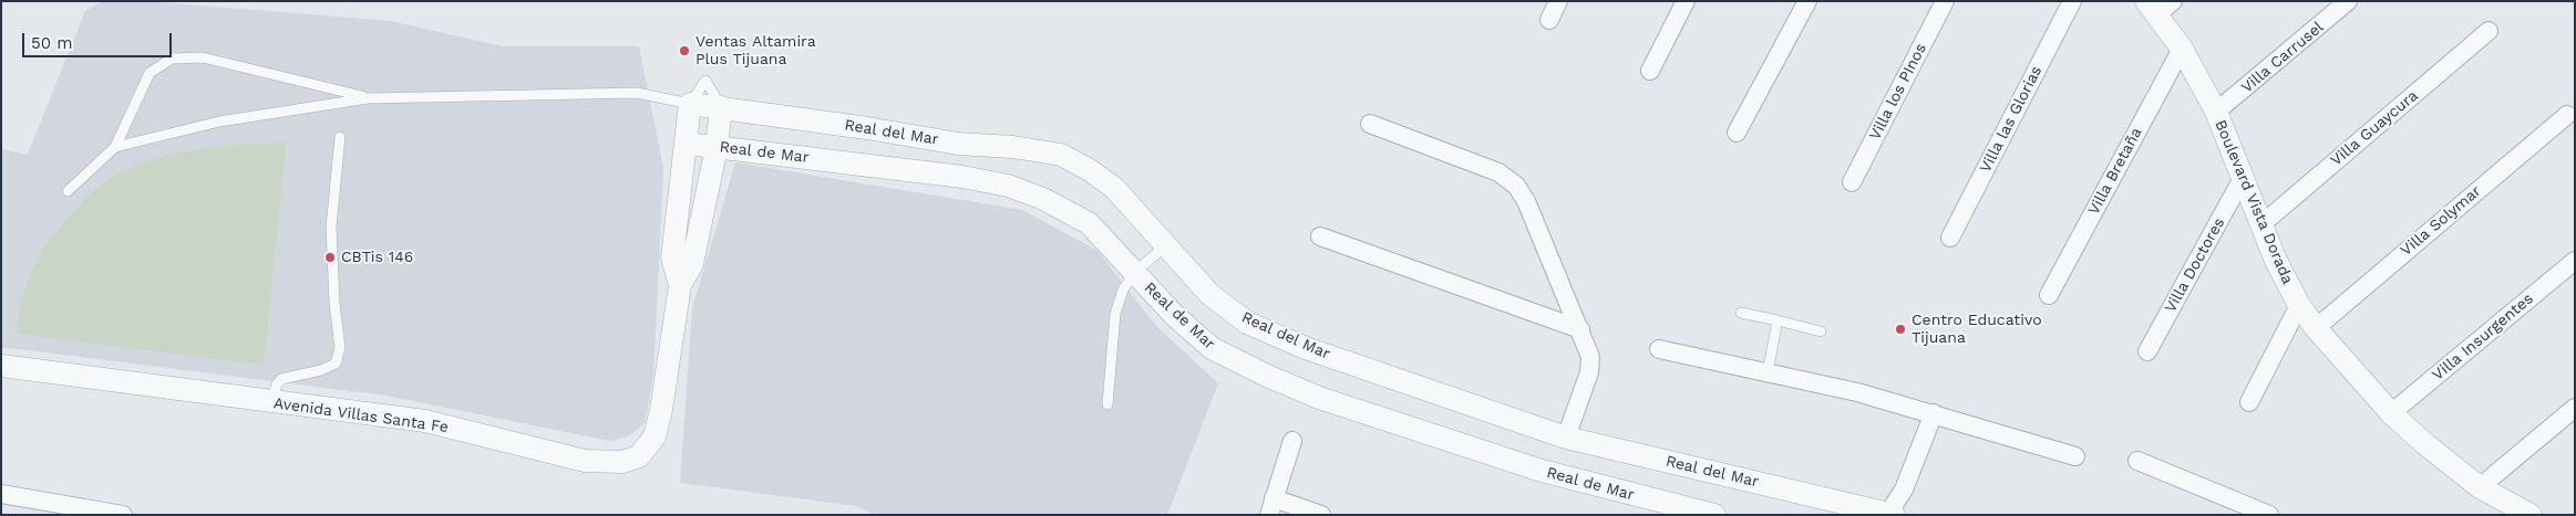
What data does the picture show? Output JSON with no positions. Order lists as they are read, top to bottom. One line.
{"streets":{"street":["Villa Carrusel","Villa los PInos","Villa las Glorias","Villa Guaycura","Real del Mar","Real de Mar","Villa Bretaña","Boulevard Vista Dorada","Villa Solymar","Villa Doctores","Villa Insurgentes","Avenida Villas Santa Fe"]},"crossings":[["Villa Carrusel","Boulevard Vista Dorada"],["Villa Guaycura","Boulevard Vista Dorada"],["Real del Mar","Avenida Villas Santa Fe"],["Real de Mar","Avenida Villas Santa Fe"],["Villa Bretaña","Boulevard Vista Dorada"],["Boulevard Vista Dorada","Villa Solymar"],["Boulevard Vista Dorada","Villa Doctores"],["Boulevard Vista Dorada","Villa Insurgentes"]],"places":["Ventas Altamira Plus Tijuana","CBTis 146","Centro Educativo Tijuana"],"scale_bar":"50 m"}
